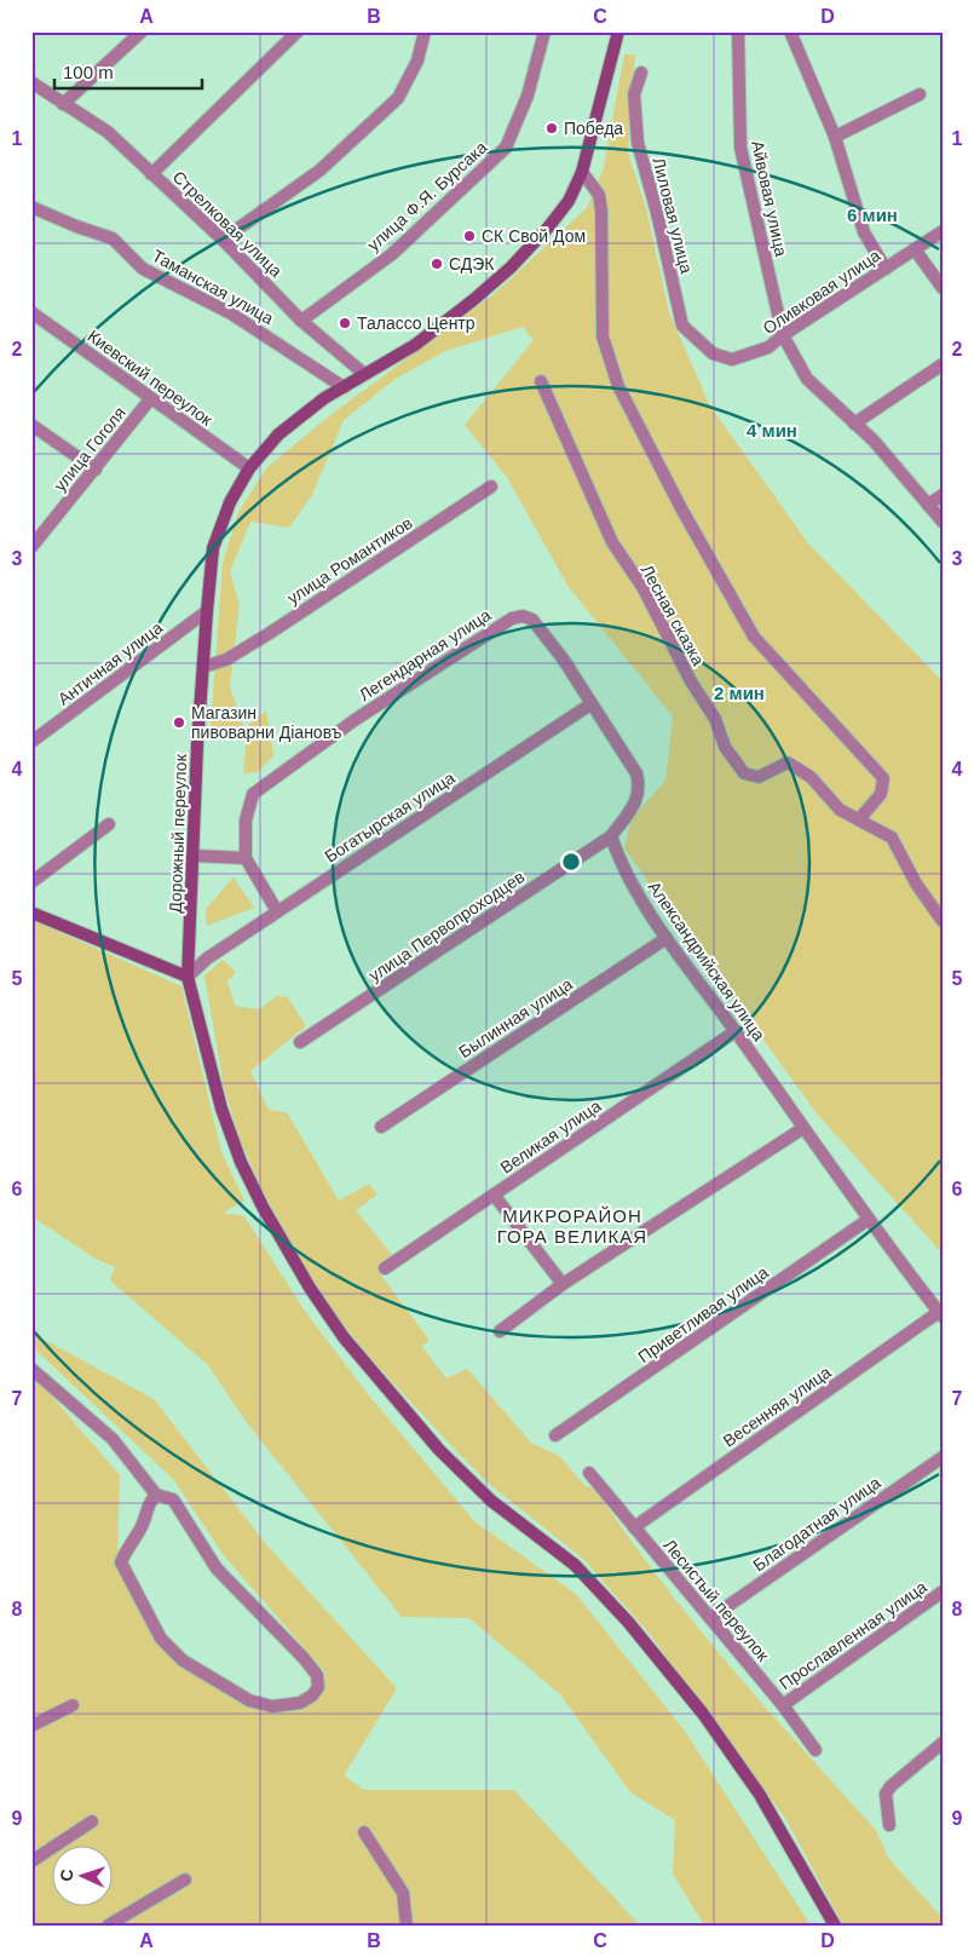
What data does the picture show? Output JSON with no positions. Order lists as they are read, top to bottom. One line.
{"streets":{"main road":["Дорожный переулок"],"street":["улица Ф.Я. Бурсака","Айвовая улица","Лиловая улица","Стрелковая улица","Таманская улица","Оливковая улица","Киевский переулок","улица Гоголя","улица Романтиков","Лесная сказка","Легендарная улица","Античная улица","Богатырская улица","улица Первопроходцев","Александрийская улица","Былинная улица","Великая улица","Приветливая улица","Весенняя улица","Благодатная улица","Лесистый переулок","Прославленная улица"]},"crossings":[["улица Ф.Я. Бурсака","Стрелковая улица"],["Айвовая улица","Оливковая улица"],["Лиловая улица","Оливковая улица"],["Стрелковая улица","Дорожный переулок"],["Таманская улица","Дорожный переулок"],["Киевский переулок","улица Гоголя"],["Киевский переулок","Дорожный переулок"],["улица Романтиков","Дорожный переулок"],["Легендарная улица","Богатырская улица"],["Античная улица","Дорожный переулок"],["Богатырская улица","Дорожный переулок"],["улица Первопроходцев","Александрийская улица"],["Александрийская улица","Былинная улица"],["Александрийская улица","Великая улица"],["Александрийская улица","Приветливая улица"],["Александрийская улица","Весенняя улица"],["Весенняя улица","Лесистый переулок"],["Благодатная улица","Лесистый переулок"],["Лесистый переулок","Прославленная улица"]],"districts":["МИКРОРАЙОН ГОРА ВЕЛИКАЯ"],"places":["Победа","СК Свой Дом","СДЭК","Талассо Центр","Магазин пивоварни Дiановъ"],"scale_bar":"100 m","north":"left","grid":{"columns":["A","B","C","D"],"rows":["1","2","3","4","5","6","7","8","9"]},"rings":["6 мин","4 мин","2 мин"]}
